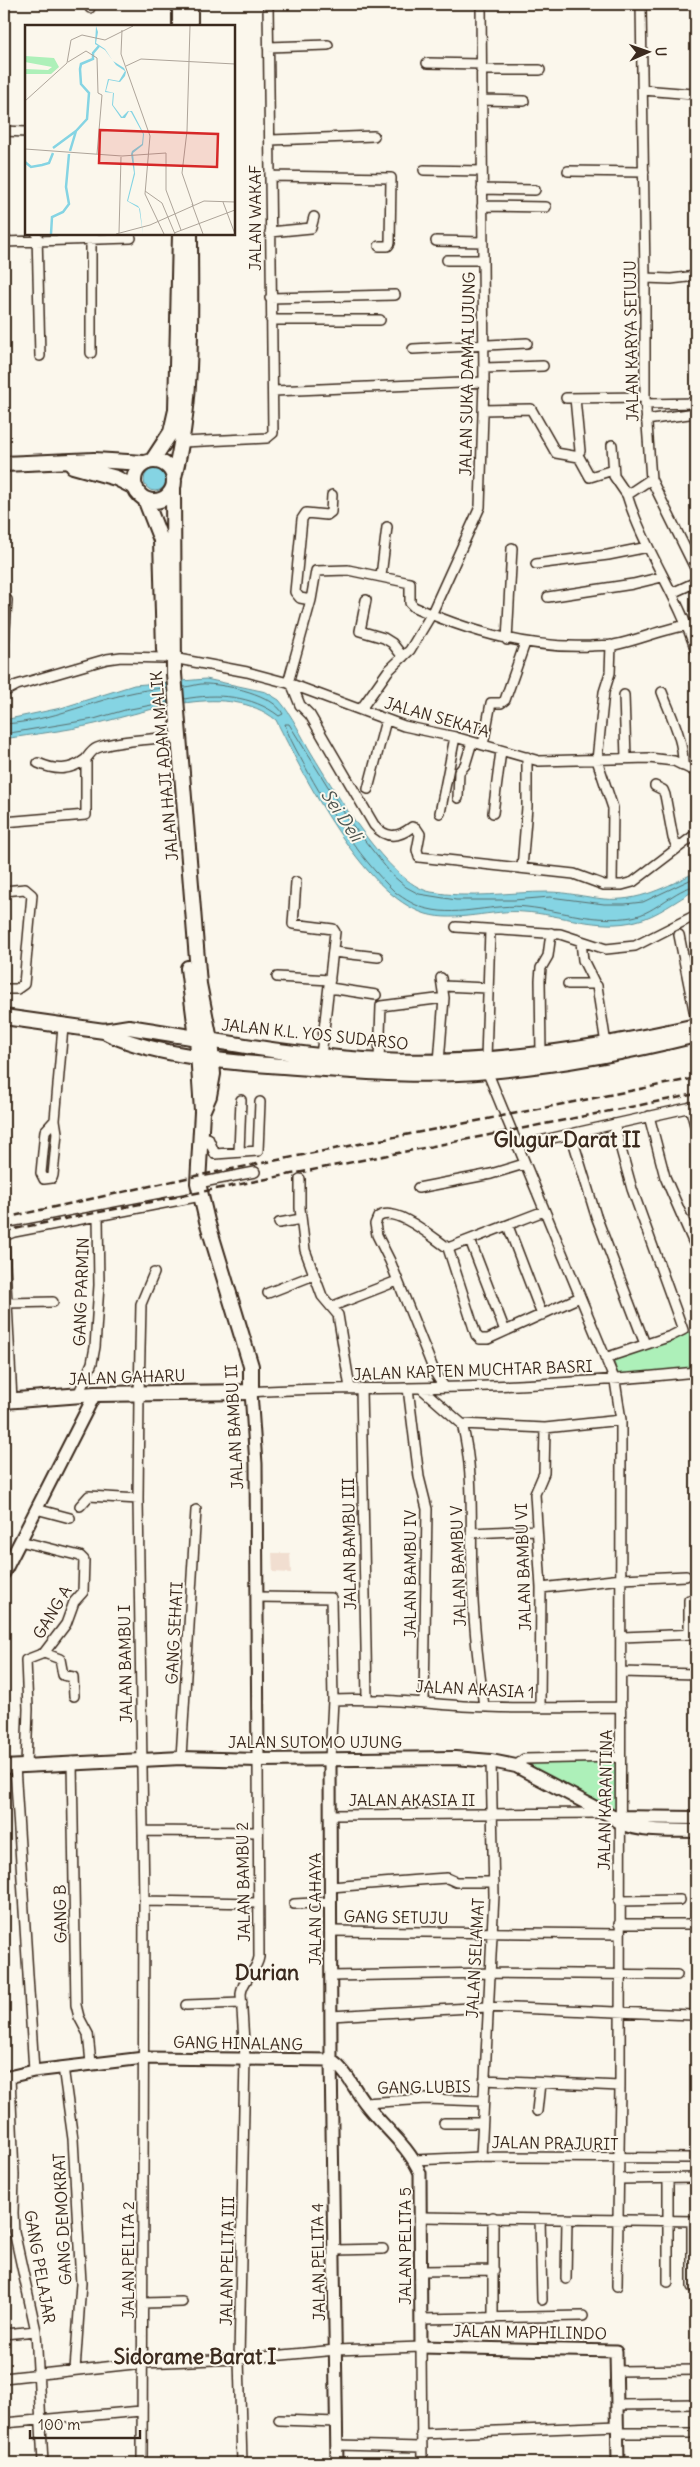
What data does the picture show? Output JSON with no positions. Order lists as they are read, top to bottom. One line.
{"streets":{"main road":["JALAN HAJI ADAM MALIK","JALAN K.L. YOS SUDARSO","JALAN GAHARU","JALAN BAMBU II","JALAN SUTOMO UJUNG"],"street":["JALAN WAKAF","JALAN KARYA SETUJU","JALAN SUKA DAMAI UJUNG","JALAN SEKATA","GANG PARMIN","JALAN KAPTEN MUCHTAR BASRI","JALAN BAMBU III","JALAN BAMBU V","JALAN BAMBU VI","JALAN BAMBU IV","GANG A","GANG SEHATI","JALAN BAMBU I","JALAN AKASIA 1","JALAN AKASIA II","JALAN KARANTINA","JALAN BAMBU 2","JALAN CAHAYA","GANG B","GANG SETUJU","JALAN SELAMAT","GANG HINALANG","GANG LUBIS","JALAN PRAJURIT","GANG DEMOKRAT","JALAN PELITA 5","JALAN PELITA 2","JALAN PELITA III","JALAN PELITA 4","GANG PELAJAR","JALAN MAPHILINDO"]},"crossings":[["JALAN WAKAF","JALAN HAJI ADAM MALIK"],["JALAN SUKA DAMAI UJUNG","JALAN SEKATA"],["JALAN SEKATA","JALAN HAJI ADAM MALIK"],["JALAN HAJI ADAM MALIK","JALAN K.L. YOS SUDARSO"],["JALAN HAJI ADAM MALIK","JALAN BAMBU II"],["JALAN K.L. YOS SUDARSO","JALAN BAMBU II"],["JALAN K.L. YOS SUDARSO","JALAN KARANTINA"],["GANG PARMIN","JALAN GAHARU"],["JALAN KAPTEN MUCHTAR BASRI","JALAN GAHARU"],["JALAN KAPTEN MUCHTAR BASRI","JALAN BAMBU II"],["JALAN KAPTEN MUCHTAR BASRI","JALAN BAMBU III"],["JALAN KAPTEN MUCHTAR BASRI","JALAN BAMBU IV"],["JALAN KAPTEN MUCHTAR BASRI","JALAN KARANTINA"],["JALAN GAHARU","JALAN BAMBU II"],["JALAN GAHARU","JALAN BAMBU I"],["JALAN BAMBU II","JALAN SUTOMO UJUNG"],["JALAN BAMBU II","JALAN BAMBU 2"],["JALAN BAMBU III","JALAN AKASIA 1"],["JALAN BAMBU V","JALAN AKASIA 1"],["JALAN BAMBU VI","JALAN AKASIA 1"],["JALAN BAMBU IV","JALAN AKASIA 1"],["GANG A","JALAN SUTOMO UJUNG"],["GANG A","GANG HINALANG"],["GANG SEHATI","JALAN SUTOMO UJUNG"],["JALAN BAMBU I","JALAN SUTOMO UJUNG"],["JALAN BAMBU I","GANG HINALANG"],["JALAN BAMBU I","JALAN PELITA 2"],["JALAN AKASIA 1","JALAN KARANTINA"],["JALAN SUTOMO UJUNG","JALAN AKASIA II"],["JALAN SUTOMO UJUNG","JALAN KARANTINA"],["JALAN SUTOMO UJUNG","JALAN BAMBU 2"],["JALAN SUTOMO UJUNG","JALAN CAHAYA"],["JALAN SUTOMO UJUNG","GANG B"],["JALAN SUTOMO UJUNG","JALAN SELAMAT"],["JALAN AKASIA II","JALAN KARANTINA"],["JALAN AKASIA II","JALAN CAHAYA"],["JALAN AKASIA II","JALAN SELAMAT"],["JALAN KARANTINA","GANG SETUJU"],["JALAN KARANTINA","JALAN PRAJURIT"],["JALAN BAMBU 2","GANG HINALANG"],["JALAN BAMBU 2","JALAN PELITA III"],["JALAN CAHAYA","GANG SETUJU"],["JALAN CAHAYA","GANG HINALANG"],["JALAN CAHAYA","JALAN PELITA 5"],["JALAN CAHAYA","JALAN PELITA 4"],["GANG B","GANG HINALANG"],["GANG SETUJU","JALAN SELAMAT"],["JALAN SELAMAT","GANG LUBIS"],["JALAN SELAMAT","JALAN PRAJURIT"],["GANG HINALANG","GANG DEMOKRAT"],["GANG HINALANG","JALAN PELITA 5"],["GANG HINALANG","JALAN PELITA 2"],["GANG HINALANG","JALAN PELITA III"],["GANG HINALANG","JALAN PELITA 4"],["GANG HINALANG","GANG PELAJAR"],["GANG LUBIS","JALAN PELITA 5"],["JALAN PRAJURIT","JALAN PELITA 5"],["JALAN PELITA 5","JALAN PELITA 4"],["JALAN PELITA 5","JALAN MAPHILINDO"]],"districts":["Glugur Darat II","Durian","Sidorame Barat I"],"water":["Sei Deli"],"scale_bar":"100 m","north":"right"}
